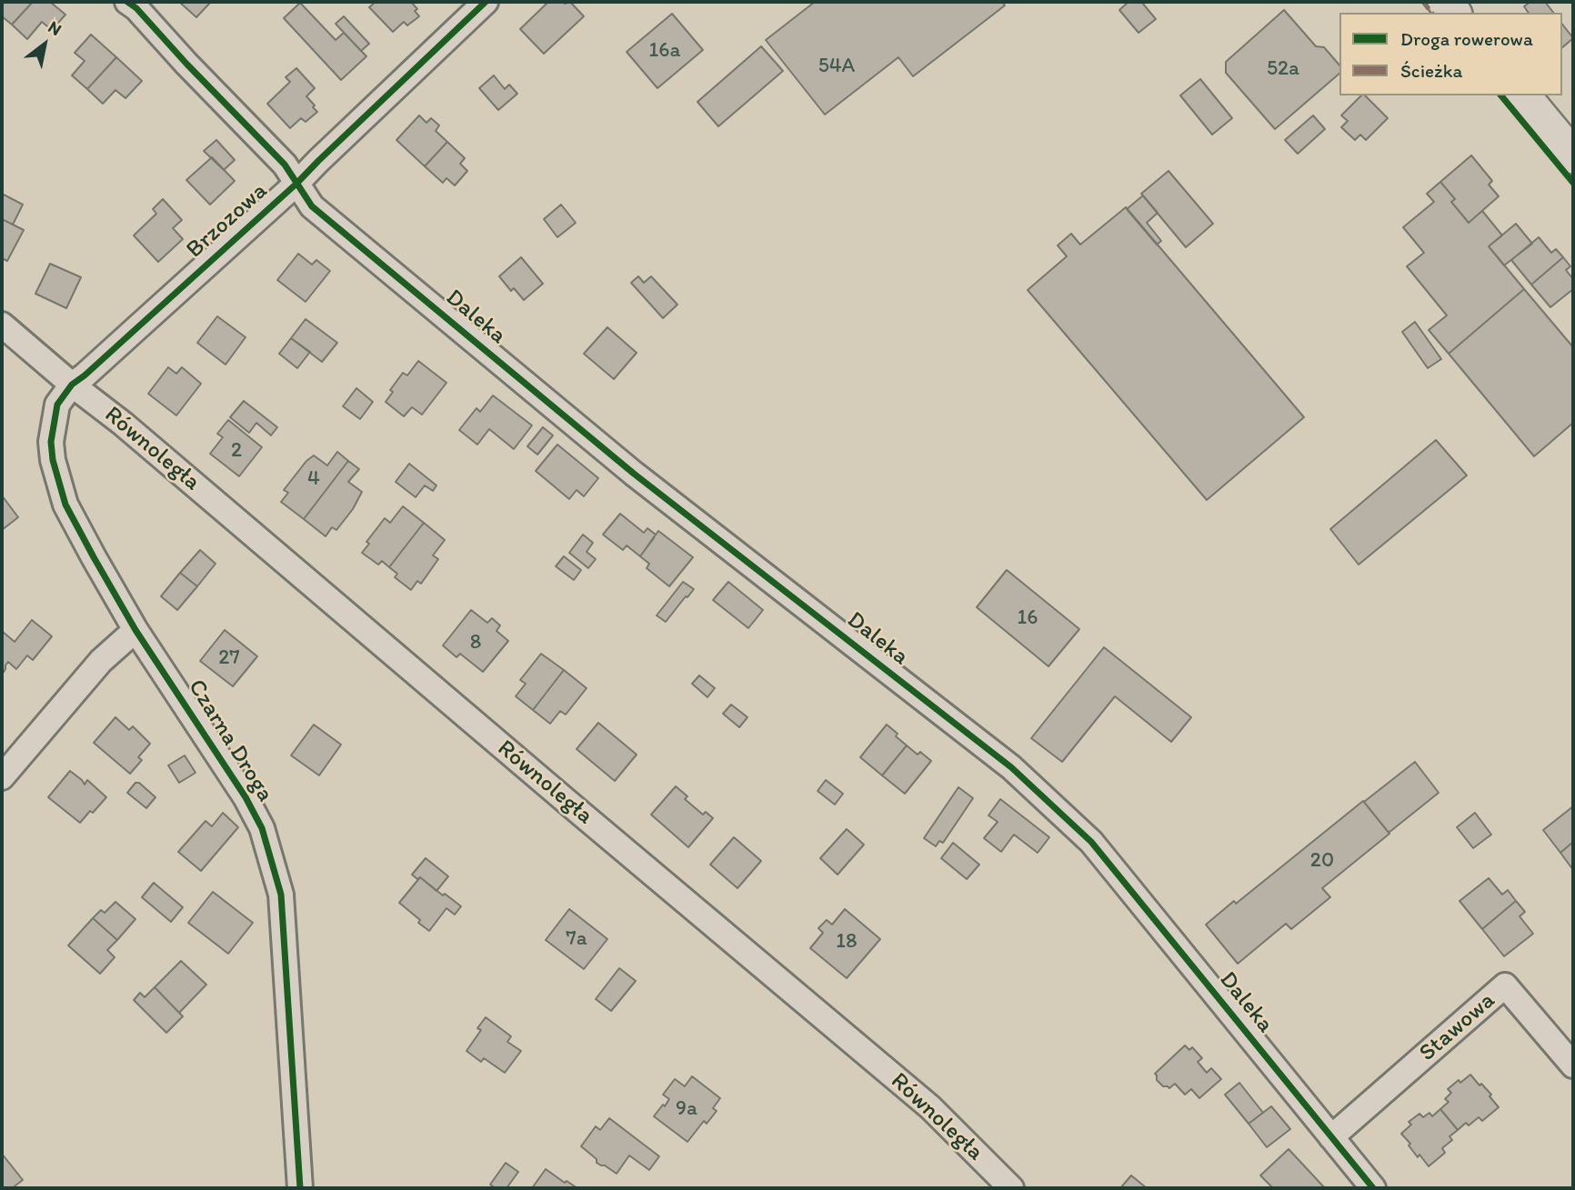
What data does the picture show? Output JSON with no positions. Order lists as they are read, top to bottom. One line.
{"streets":{"street":["Brzozowa","Daleka","Równoległa","Czarna Droga","Stawowa"]},"crossings":[["Brzozowa","Daleka"],["Brzozowa","Równoległa"],["Brzozowa","Czarna Droga"],["Daleka","Stawowa"],["Równoległa","Czarna Droga"]],"house_numbers":["16a","54A","52a","2","4","16","8","27","20","7a","18","9a"],"legend":["Droga rowerowa","Ścieżka"],"north":"top right"}
